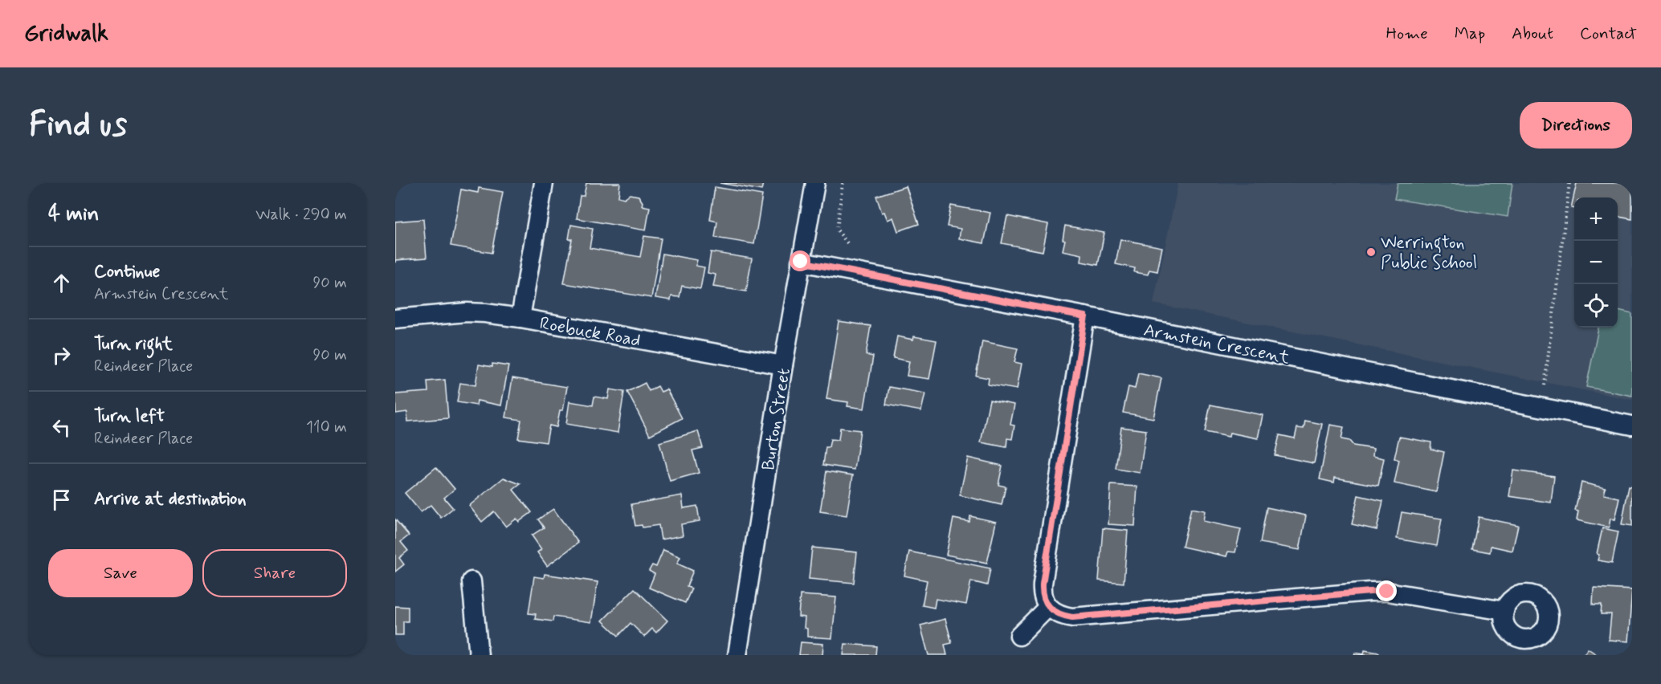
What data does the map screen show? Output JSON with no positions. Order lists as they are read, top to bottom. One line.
{"streets":{"street":["Roebuck Road","Armstein Crescent","Burton Street"]},"crossings":[["Roebuck Road","Burton Street"],["Armstein Crescent","Burton Street"]],"places":["Werrington Public School"],"page":{"header":"Gridwalk","nav":["Home","Map","About","Contact"],"buttons":["Directions",["Save","Share"]],"title":"Find us","heading":["4 min","Walk · 290 m"],"map_buttons":["+","−"],"list":[["Continue","Armstein Crescent","90 m"],["Turn right","Reindeer Place","90 m"],["Turn left","Reindeer Place","110 m"],"Arrive at destination"]}}
